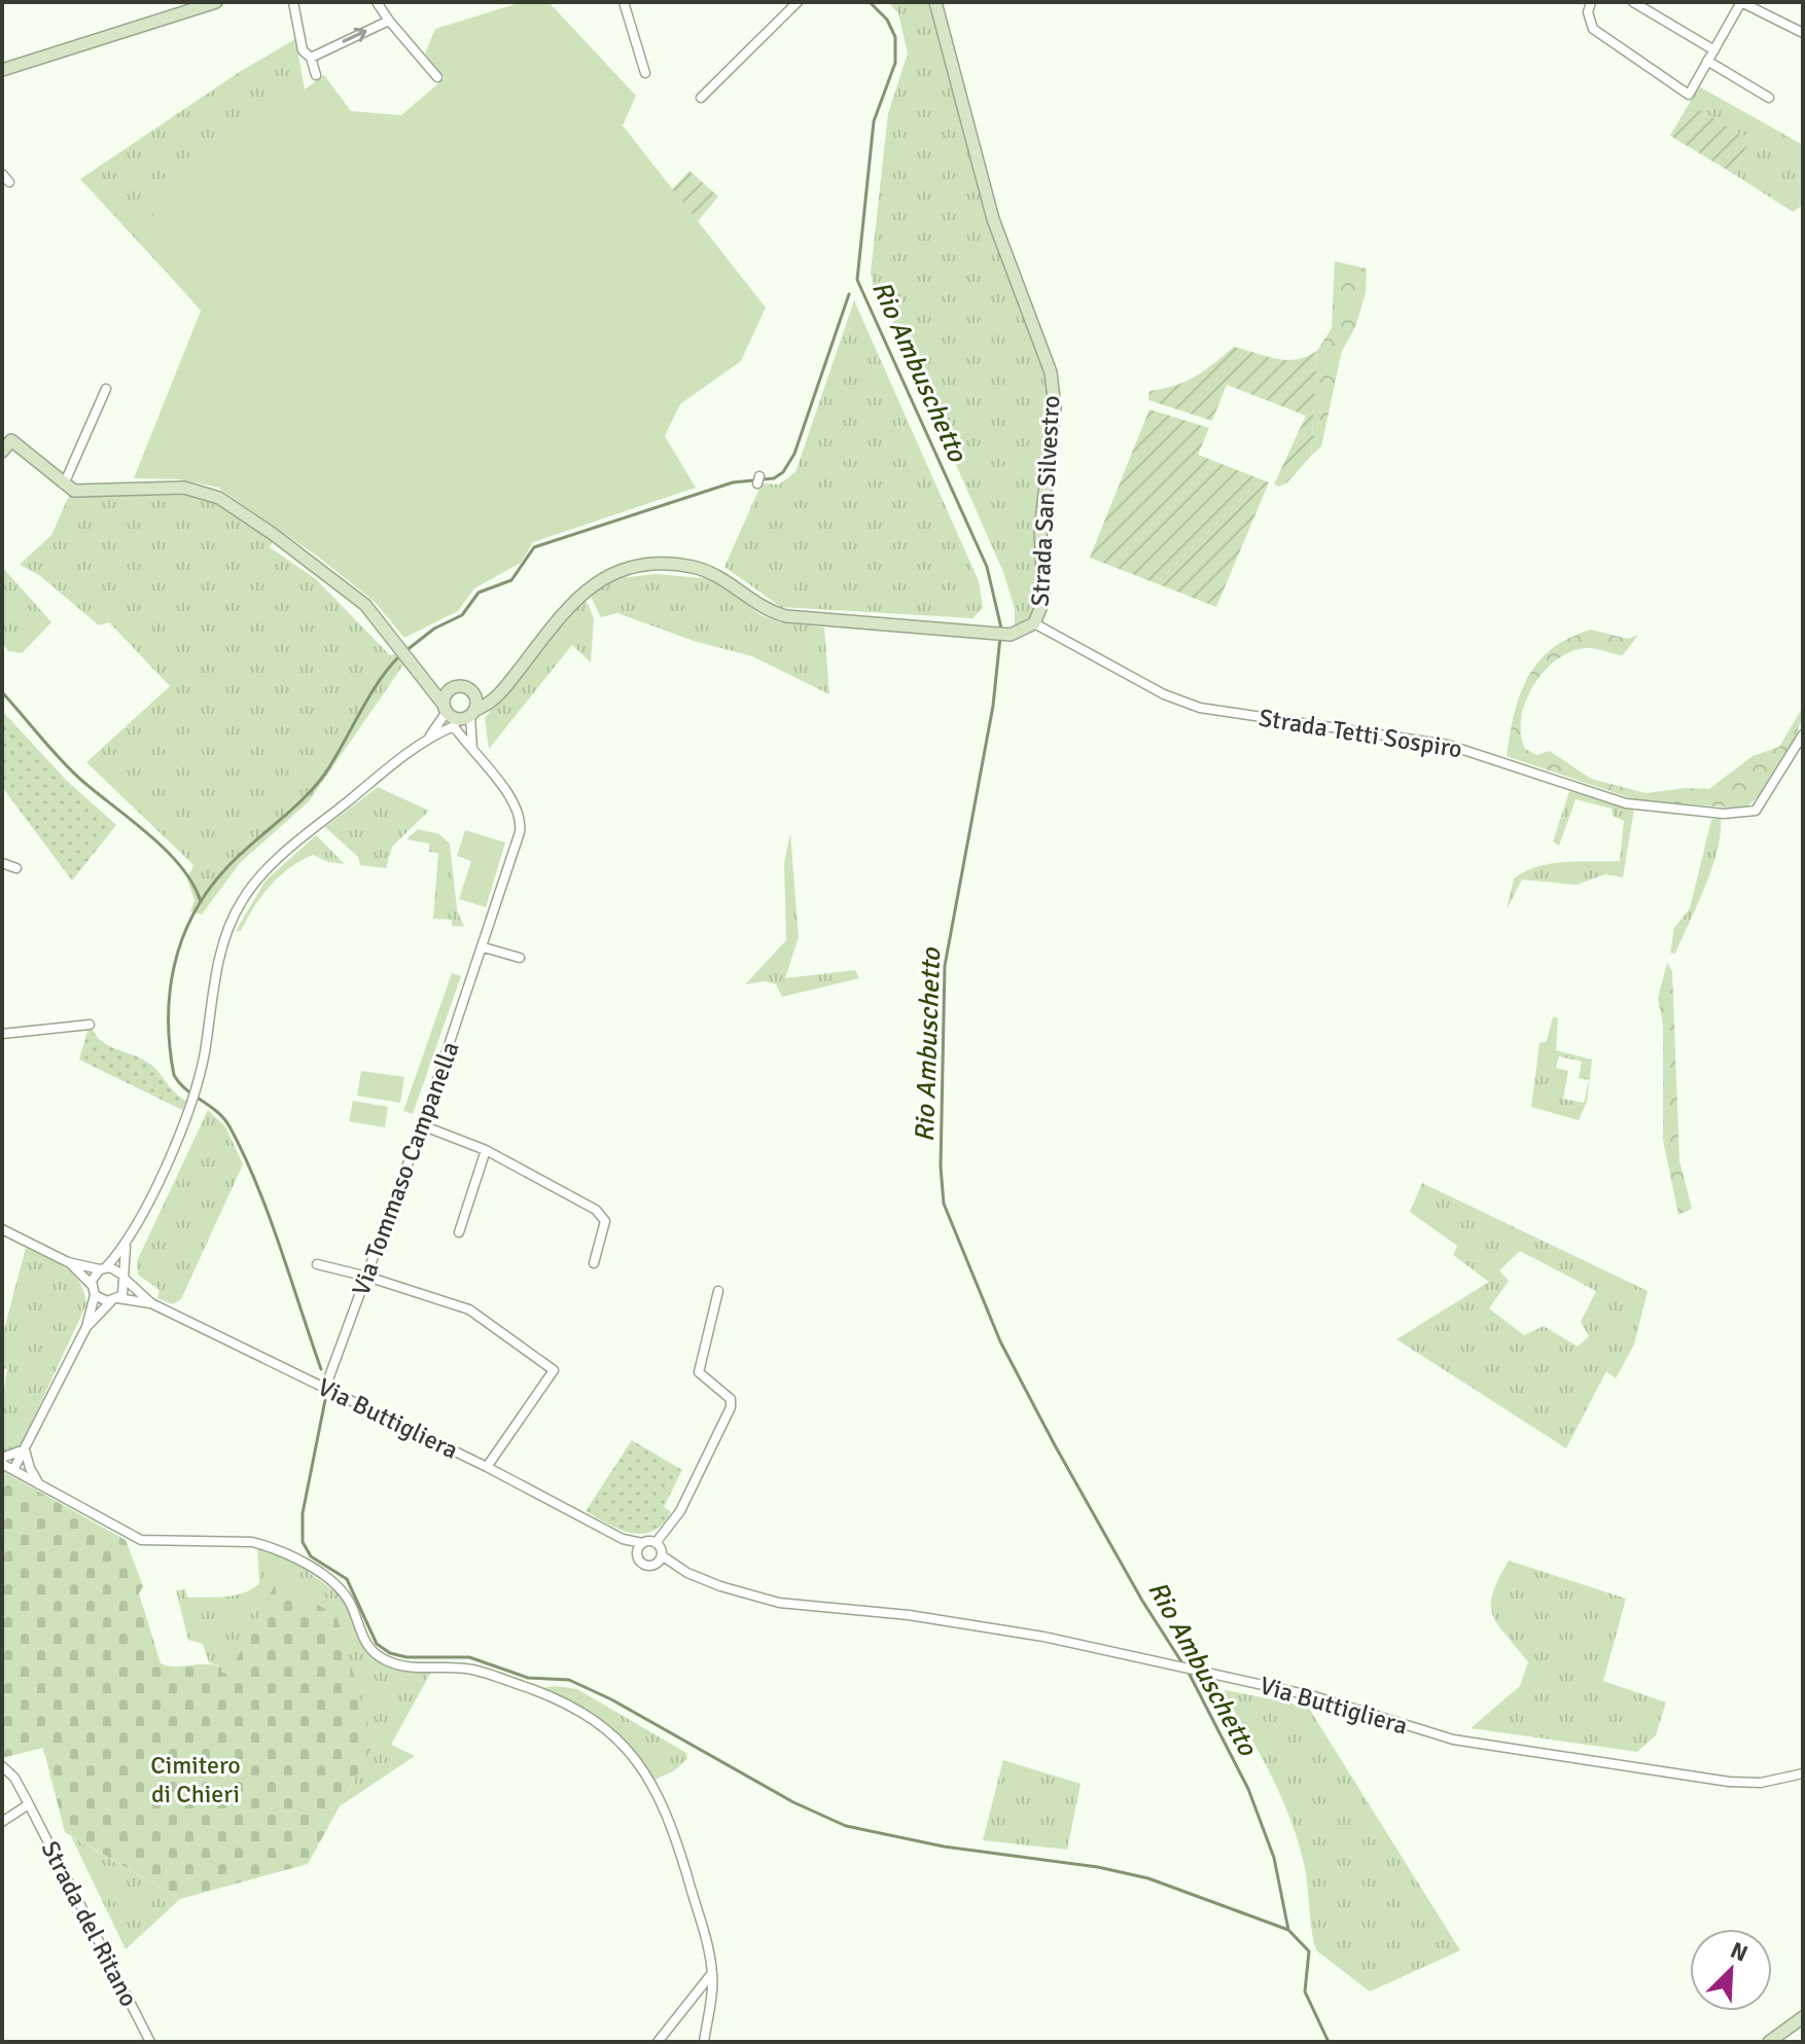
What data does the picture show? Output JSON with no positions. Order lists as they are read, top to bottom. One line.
{"streets":{"street":["Strada San Silvestro","Strada Tetti Sospiro","Via Tommaso Campanella","Via Buttigliera","Strada del Ritano"]},"crossings":[["Strada San Silvestro","Strada Tetti Sospiro"],["Strada San Silvestro","Via Tommaso Campanella"],["Via Tommaso Campanella","Via Buttigliera"]],"water":["Rio Ambuschetto"],"parks":["Cimitero di Chieri"],"north":"top right"}
